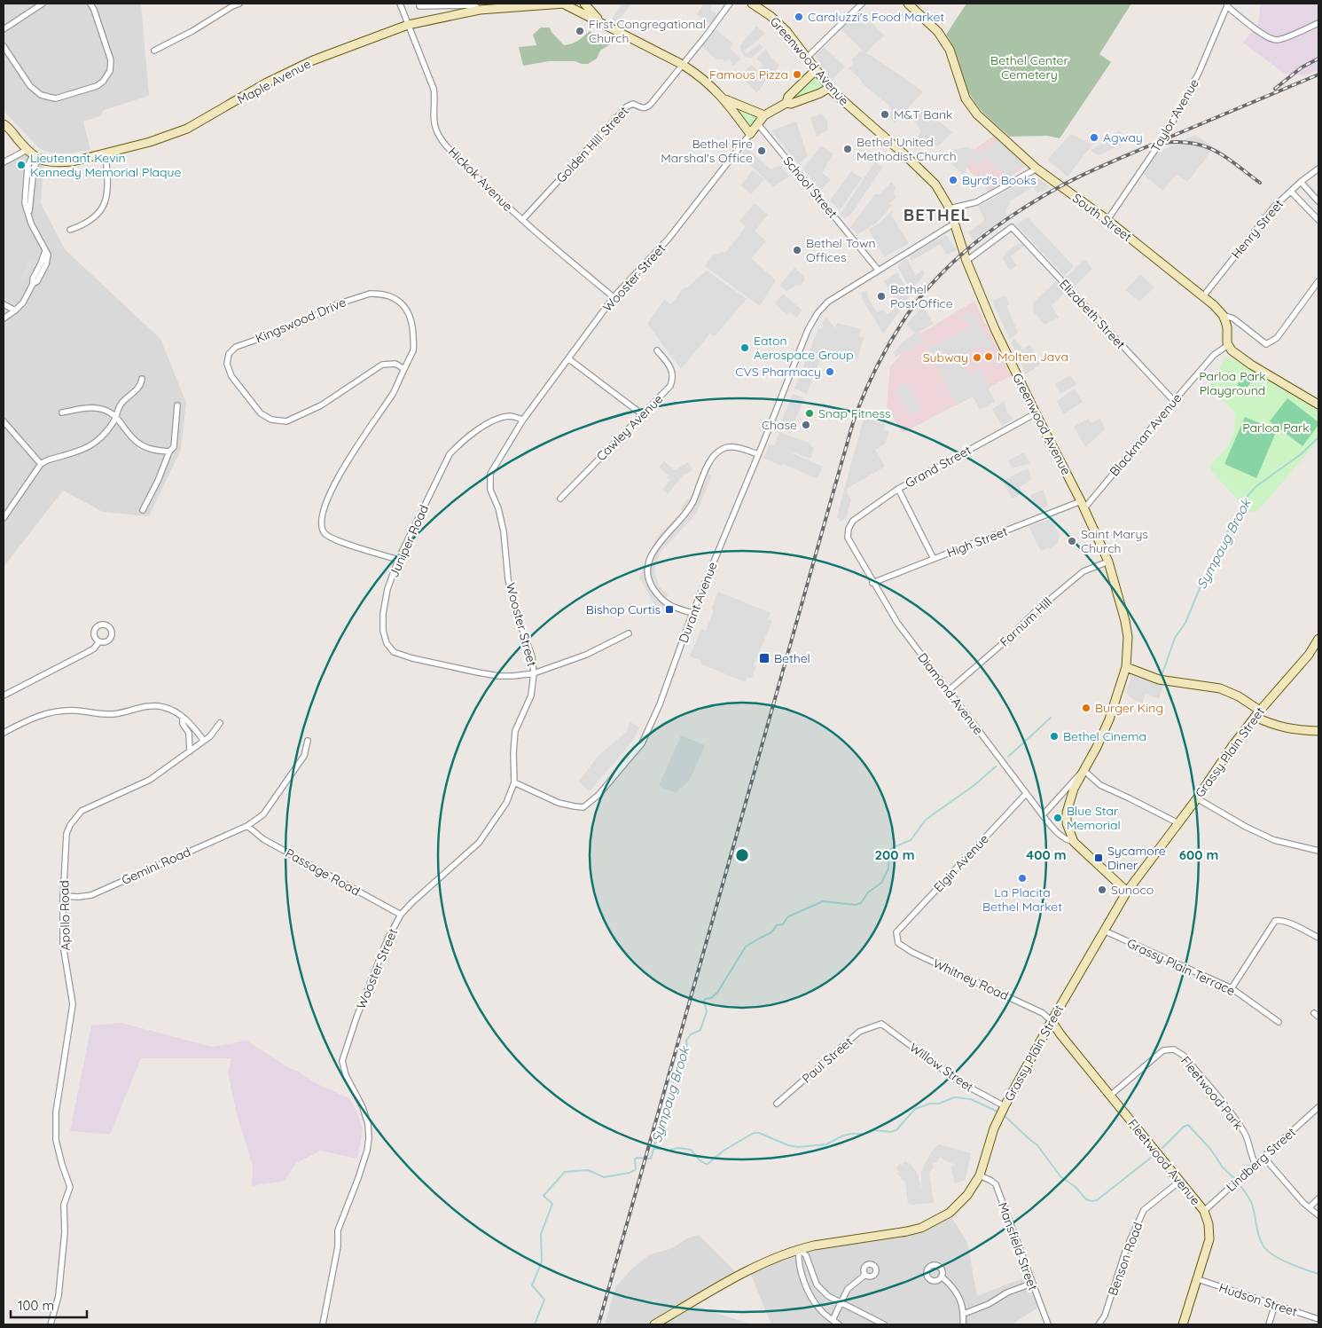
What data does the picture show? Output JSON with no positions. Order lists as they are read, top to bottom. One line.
{"streets":{"main road":["Greenwood Avenue","Maple Avenue","South Street","Wooster Street","Grassy Plain Street","Fleetwood Avenue"],"street":["Taylor Avenue","Golden Hill Street","Hickok Avenue","School Street","Henry Street","Elizabeth Street","Kingswood Drive","Cawley Avenue","Blackman Avenue","Grand Street","Juniper Road","High Street","Durant Avenue","Farnum Hill","Diamond Avenue","Elgin Avenue","Gemini Road","Passage Road","Apollo Road","Grassy Plain Terrace","Whitney Road","Paul Street","Willow Street","Fleetwood Park","Lindberg Street","Mansfield Street","Benson Road","Hudson Street"]},"crossings":[["Greenwood Avenue","Elizabeth Street"],["Greenwood Avenue","Blackman Avenue"],["Greenwood Avenue","Grand Street"],["Greenwood Avenue","High Street"],["Greenwood Avenue","Durant Avenue"],["Greenwood Avenue","Farnum Hill"],["Greenwood Avenue","Diamond Avenue"],["Greenwood Avenue","Grassy Plain Street"],["Maple Avenue","Hickok Avenue"],["Taylor Avenue","South Street"],["Golden Hill Street","Hickok Avenue"],["Hickok Avenue","Wooster Street"],["School Street","Wooster Street"],["School Street","Durant Avenue"],["South Street","Henry Street"],["Wooster Street","Juniper Road"],["Wooster Street","Durant Avenue"],["Wooster Street","Passage Road"],["Elizabeth Street","Blackman Avenue"],["Kingswood Drive","Juniper Road"],["Blackman Avenue","High Street"],["Grand Street","Diamond Avenue"],["High Street","Diamond Avenue"],["Farnum Hill","Diamond Avenue"],["Diamond Avenue","Elgin Avenue"],["Grassy Plain Street","Grassy Plain Terrace"],["Grassy Plain Street","Whitney Road"],["Grassy Plain Street","Willow Street"],["Grassy Plain Street","Fleetwood Avenue"],["Grassy Plain Street","Mansfield Street"],["Elgin Avenue","Whitney Road"],["Gemini Road","Passage Road"],["Gemini Road","Apollo Road"],["Whitney Road","Fleetwood Avenue"],["Paul Street","Willow Street"],["Fleetwood Park","Lindberg Street"],["Fleetwood Park","Fleetwood Avenue"],["Lindberg Street","Fleetwood Avenue"],["Fleetwood Avenue","Benson Road"],["Fleetwood Avenue","Hudson Street"]],"districts":["BETHEL"],"water":["Sympaug Brook"],"parks":["Bethel Center Cemetery","Parloa Park Playground","Parloa Park"],"places":{"other":["Caraluzzi's Food Market","First Congregational Church","Famous Pizza","M&T Bank","Agway","Bethel United Methodist Church","Bethel Fire Marshal's Office","Lieutenant Kevin Kennedy Memorial Plaque","Byrd's Books","Bethel Town Offices","Bethel Post Office","Eaton Aerospace Group","Molten Java","Subway","CVS Pharmacy","Snap Fitness","Chase","Saint Marys Church","Burger King","Bethel Cinema","Blue Star Memorial","La Placita Bethel Market","Sunoco"],"transit":["Bishop Curtis","Bethel","Sycamore Diner"]},"scale_bar":"100 m","rings":["200 m","400 m","600 m"]}
